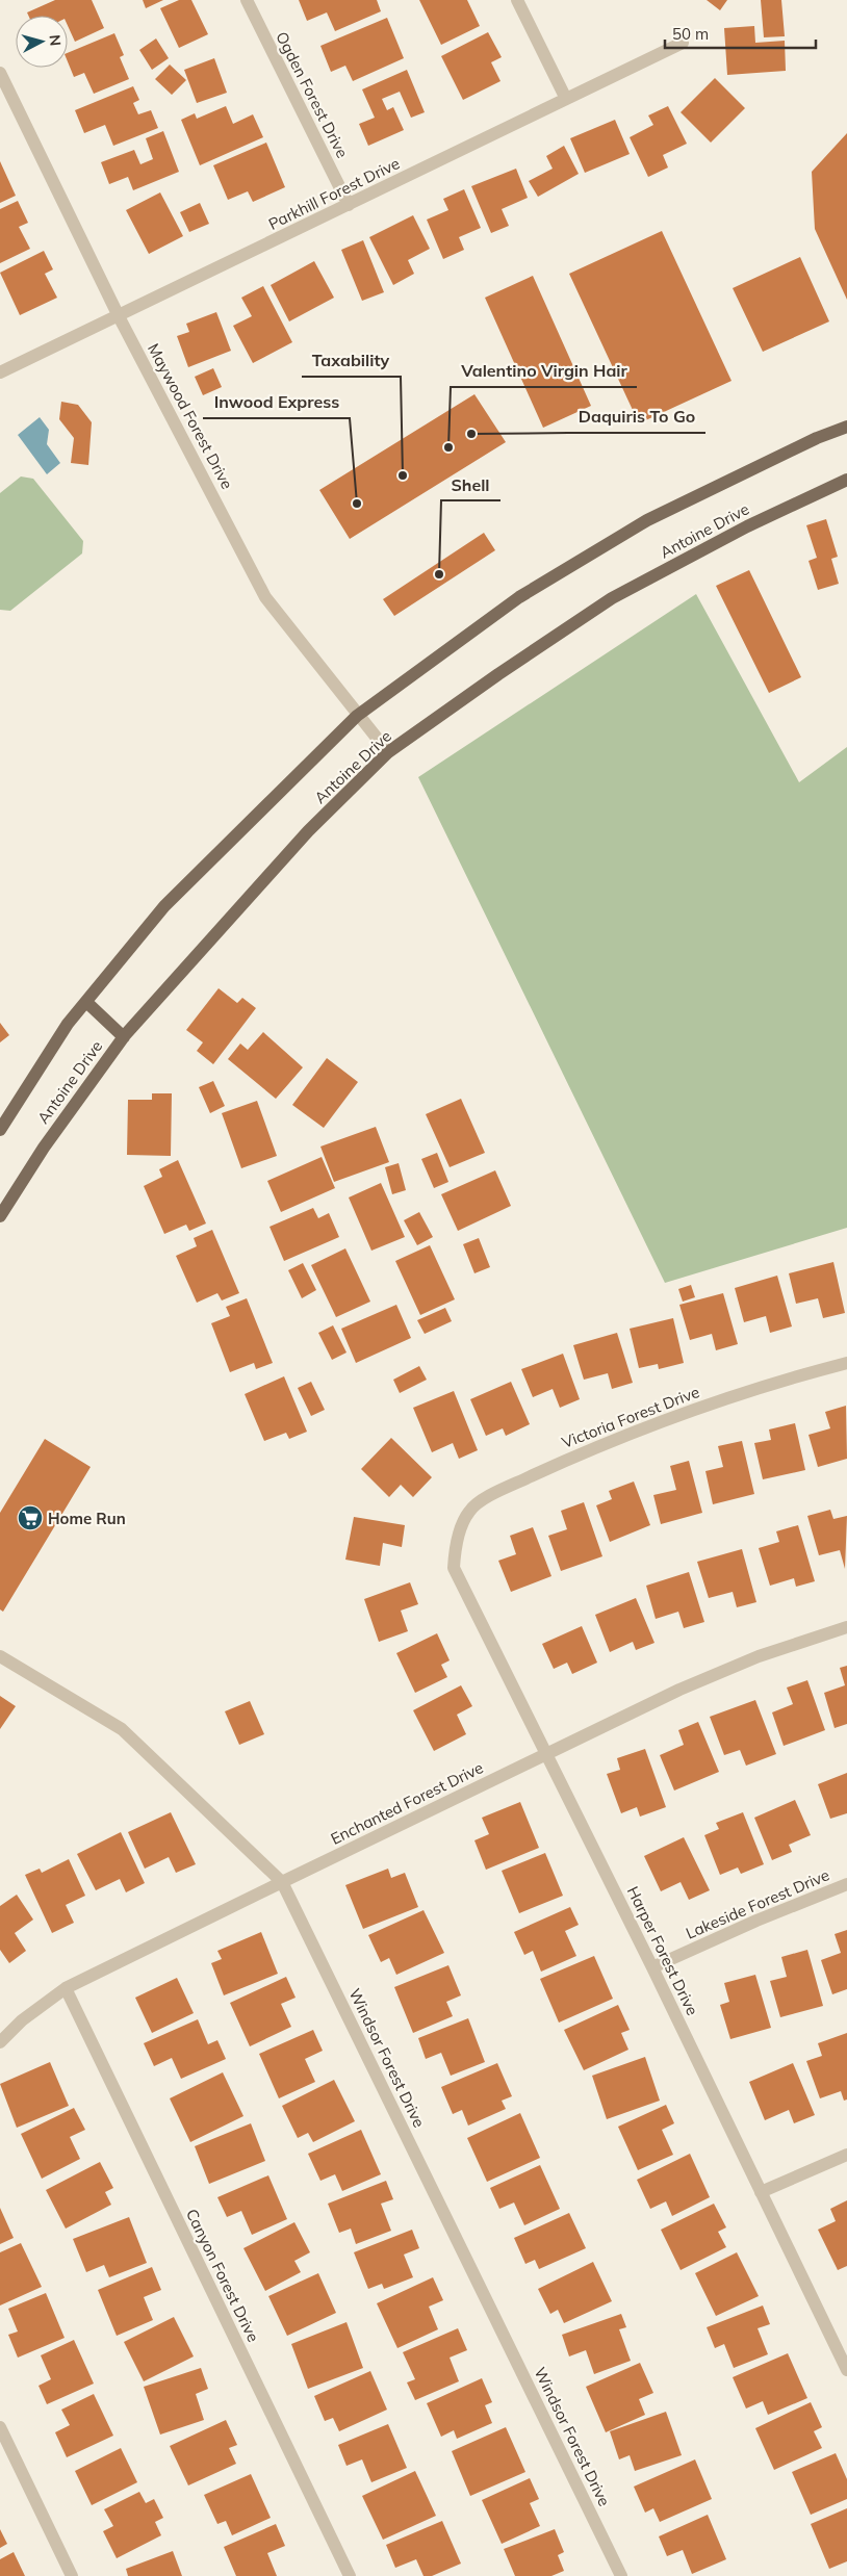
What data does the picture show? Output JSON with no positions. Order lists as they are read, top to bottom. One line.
{"streets":{"main road":["Antoine Drive"],"street":["Ogden Forest Drive","Parkhill Forest Drive","Maywood Forest Drive","Victoria Forest Drive","Enchanted Forest Drive","Lakeside Forest Drive","Harper Forest Drive","Windsor Forest Drive","Canyon Forest Drive"]},"crossings":[["Ogden Forest Drive","Parkhill Forest Drive"],["Parkhill Forest Drive","Maywood Forest Drive"],["Maywood Forest Drive","Antoine Drive"],["Victoria Forest Drive","Harper Forest Drive"],["Enchanted Forest Drive","Harper Forest Drive"],["Enchanted Forest Drive","Windsor Forest Drive"],["Enchanted Forest Drive","Canyon Forest Drive"],["Lakeside Forest Drive","Harper Forest Drive"]],"places":{"other":["Daquiris To Go","Valentino Virgin Hair","Taxability","Inwood Express","Shell"],"supermarket":["Home Run"]},"scale_bar":"50 m","north":"right"}
